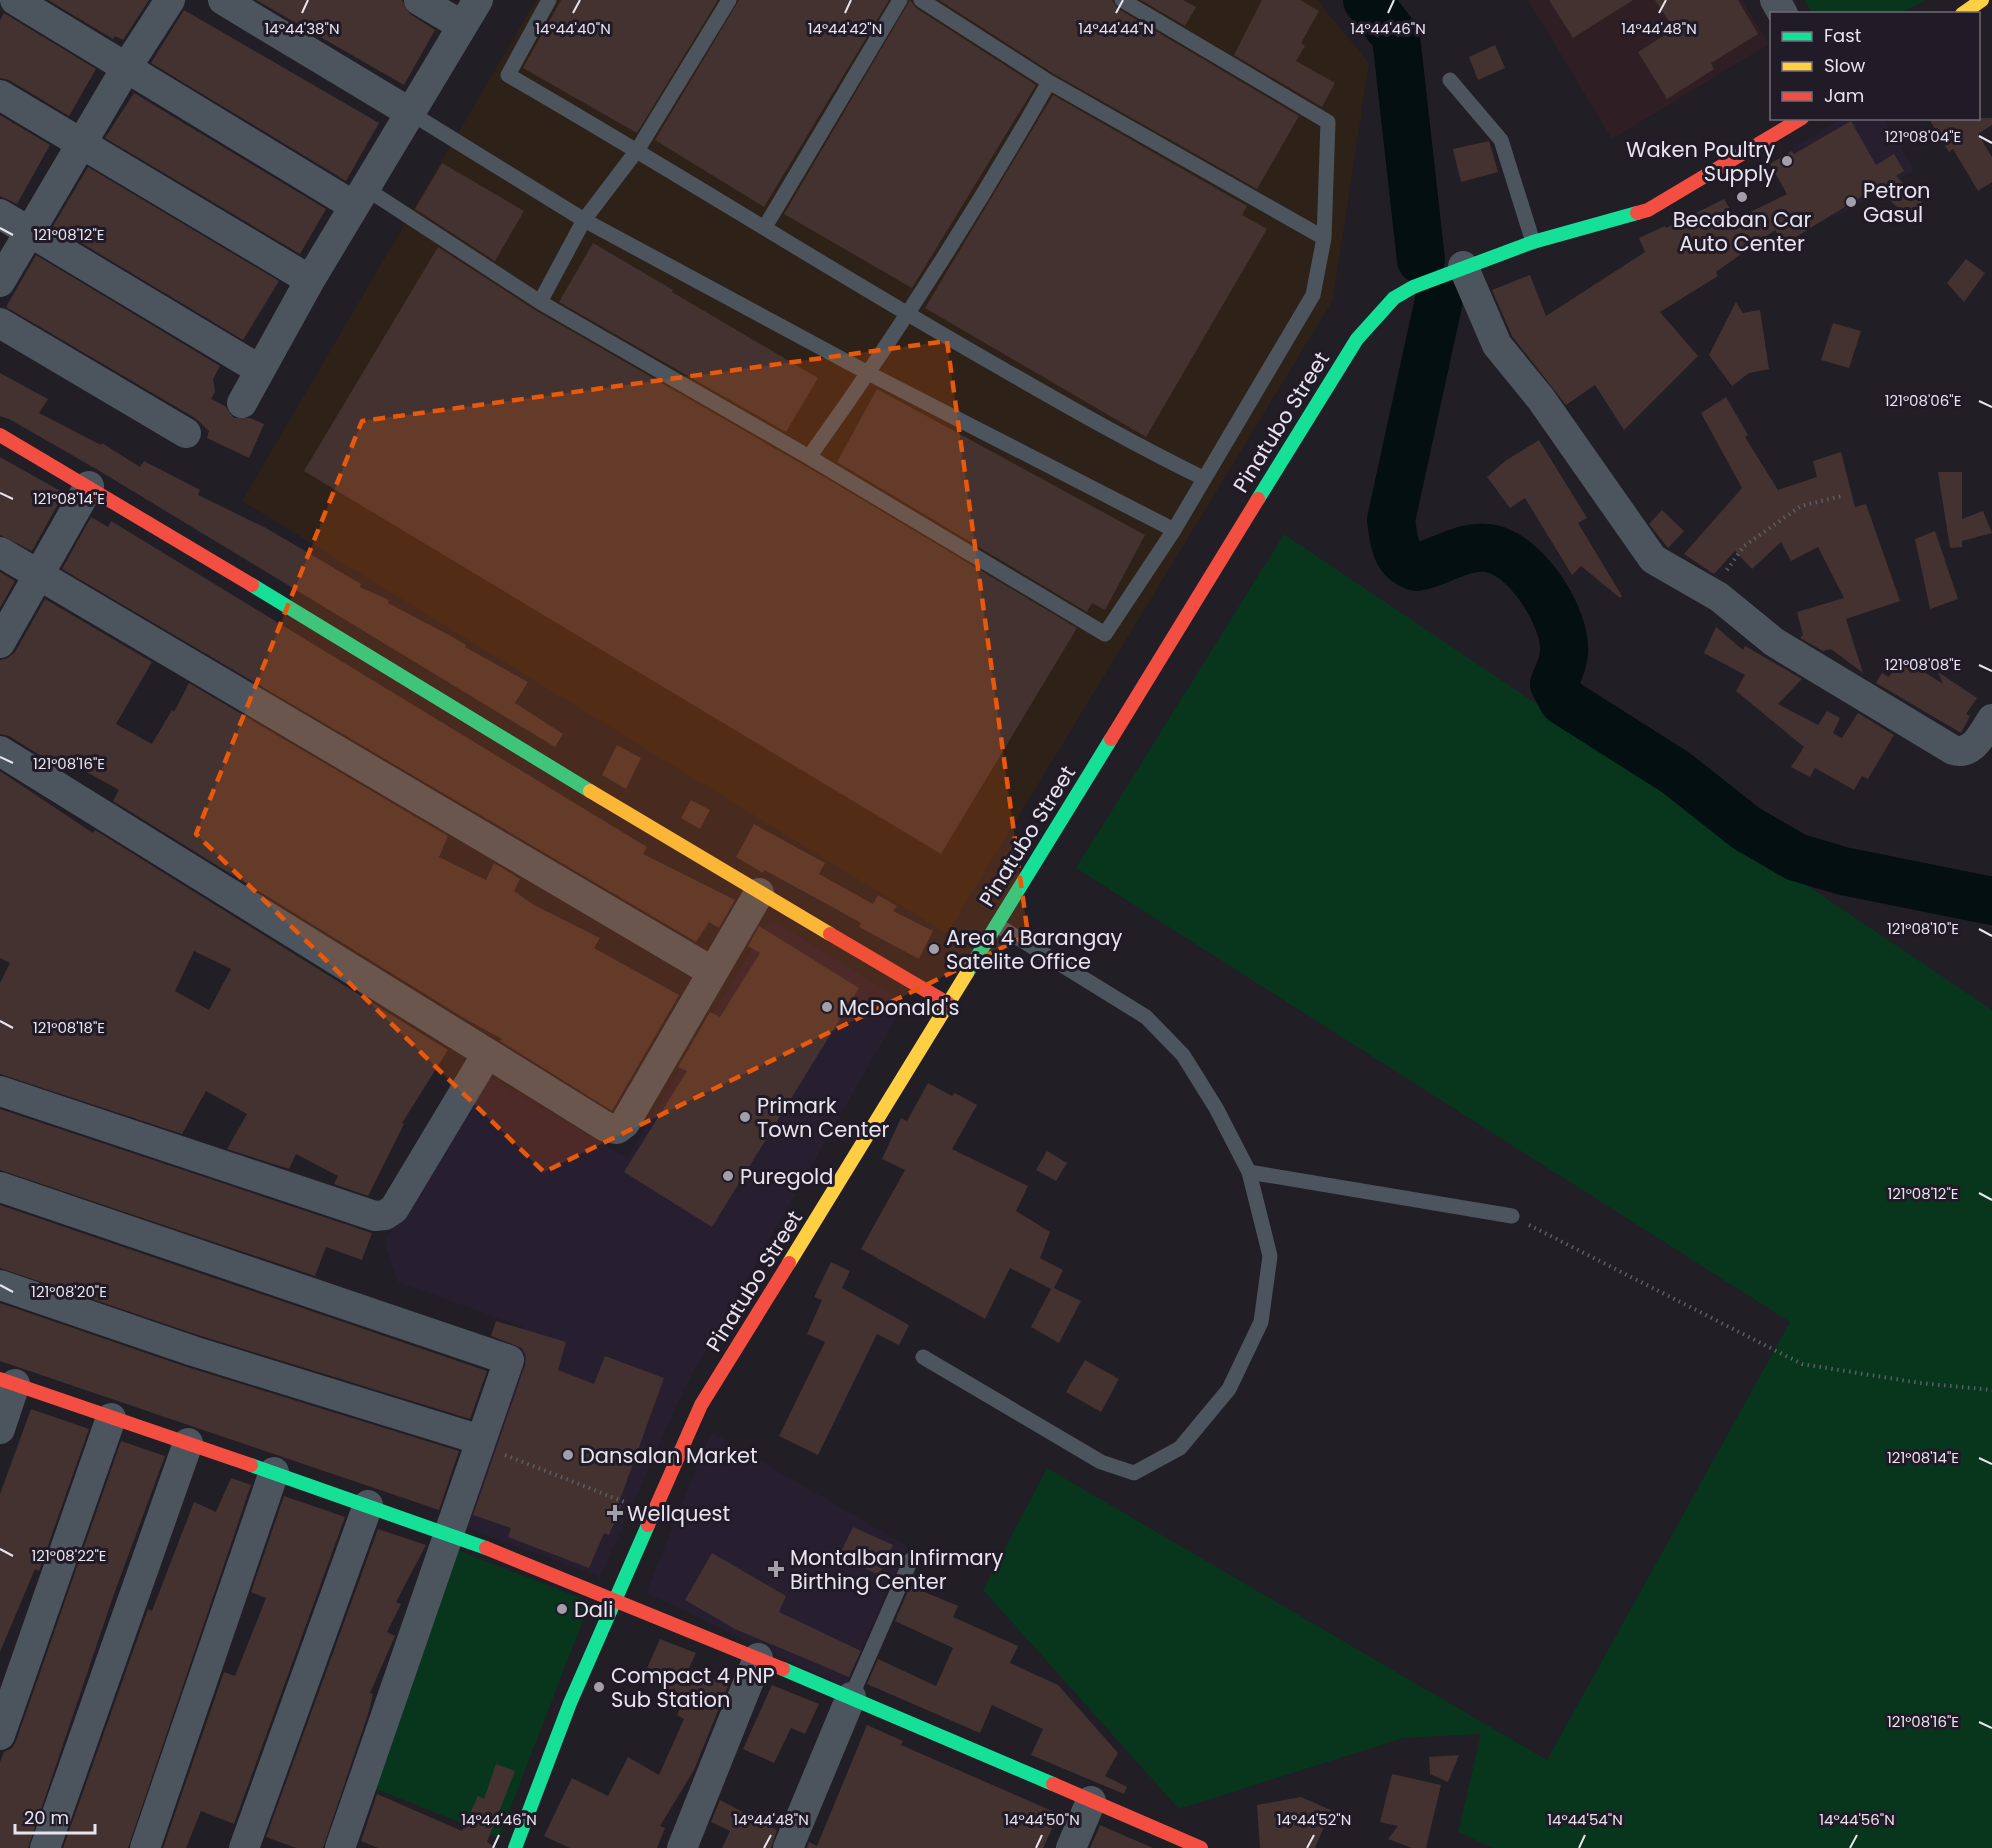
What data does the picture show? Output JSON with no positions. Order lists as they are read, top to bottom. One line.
{"streets":{"street":["Pinatubo Street"]},"places":{"other":["Waken Poultry Supply","Becaban Car Auto Center","Petron Gasul","Area 4 Barangay Satelite Office","McDonald's","Primark Town Center","Puregold","Dansalan Market","Dali","Compact 4 PNP Sub Station"],"health":["Wellquest","Montalban Infirmary Birthing Center"]},"legend":["Fast","Slow","Jam"],"scale_bar":"20 m","coordinates":["14°44'38\"N","14°44'40\"N","14°44'42\"N","14°44'44\"N","14°44'46\"N","14°44'48\"N","121°08'04\"E","121°08'12\"E","121°08'06\"E","121°08'14\"E","121°08'08\"E","121°08'16\"E","121°08'10\"E","121°08'18\"E","121°08'20\"E","121°08'22\"E","14°44'50\"N","14°44'52\"N","14°44'54\"N","14°44'56\"N"]}
